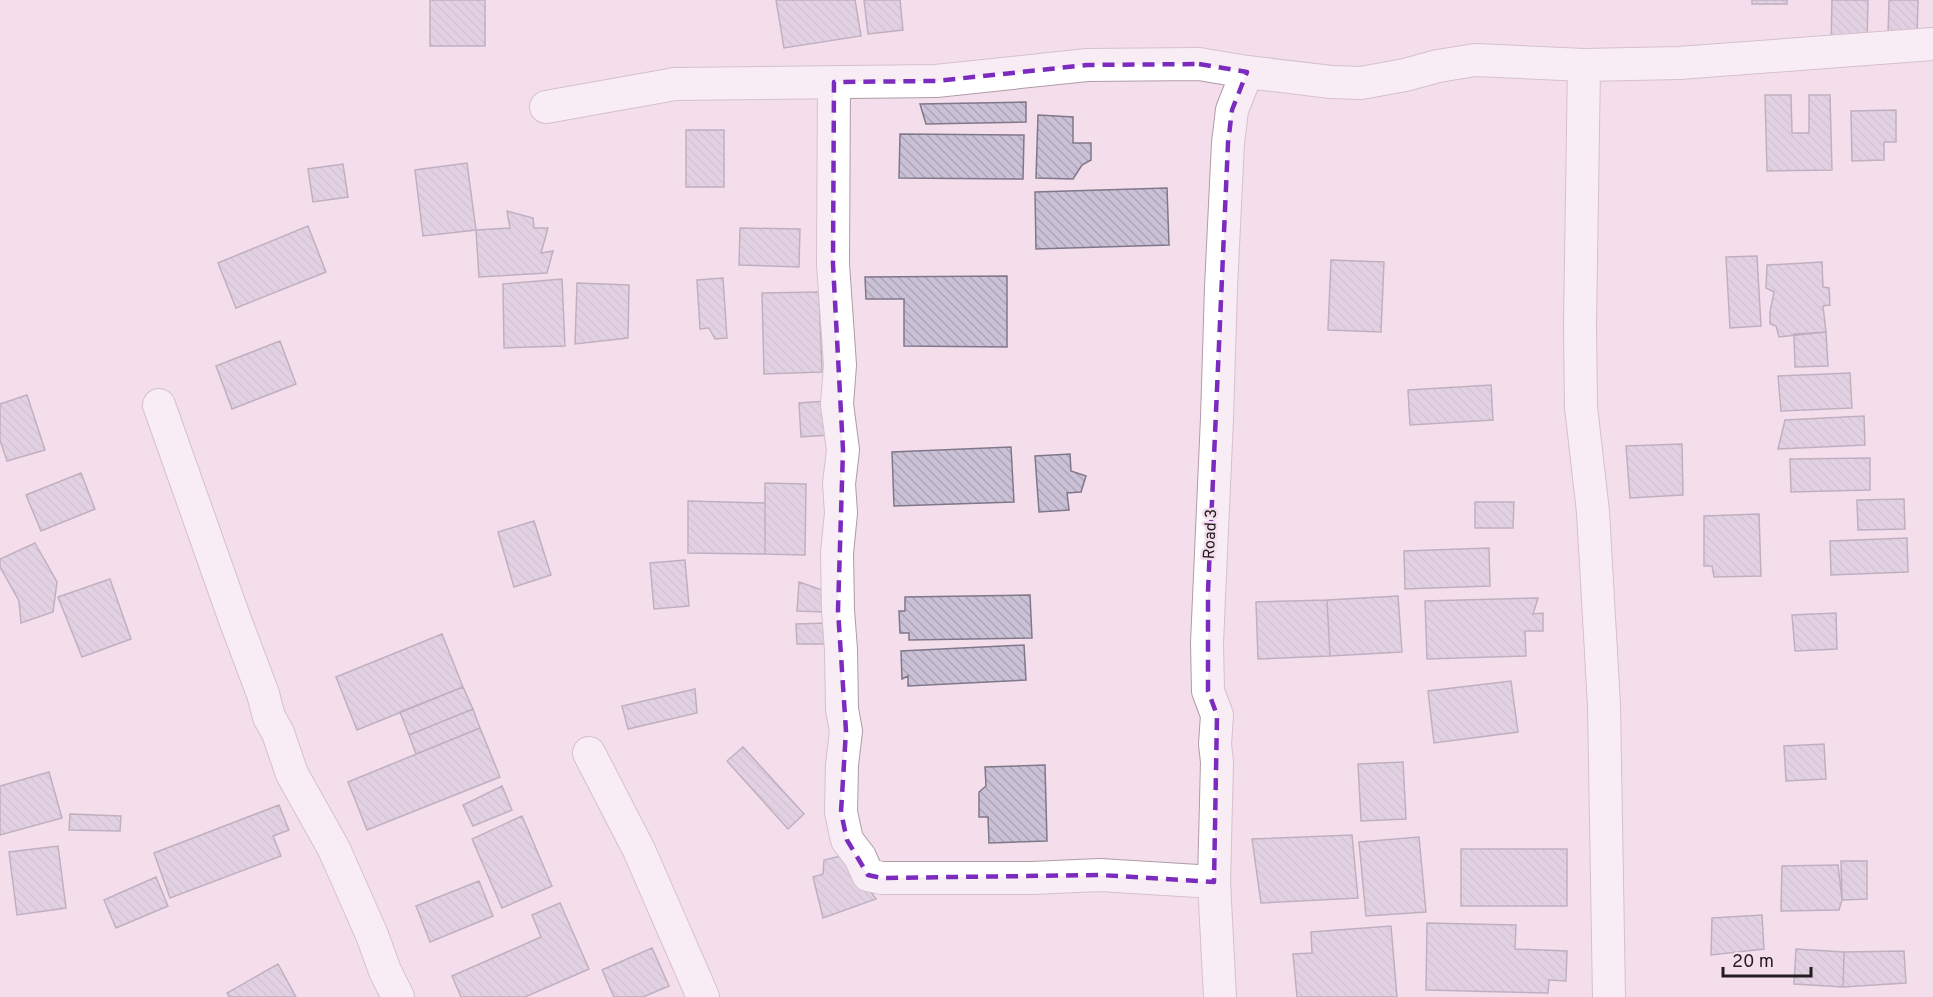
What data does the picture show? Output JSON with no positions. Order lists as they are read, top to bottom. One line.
{"streets":{"street":["Road 3"]},"scale_bar":"20 m"}
